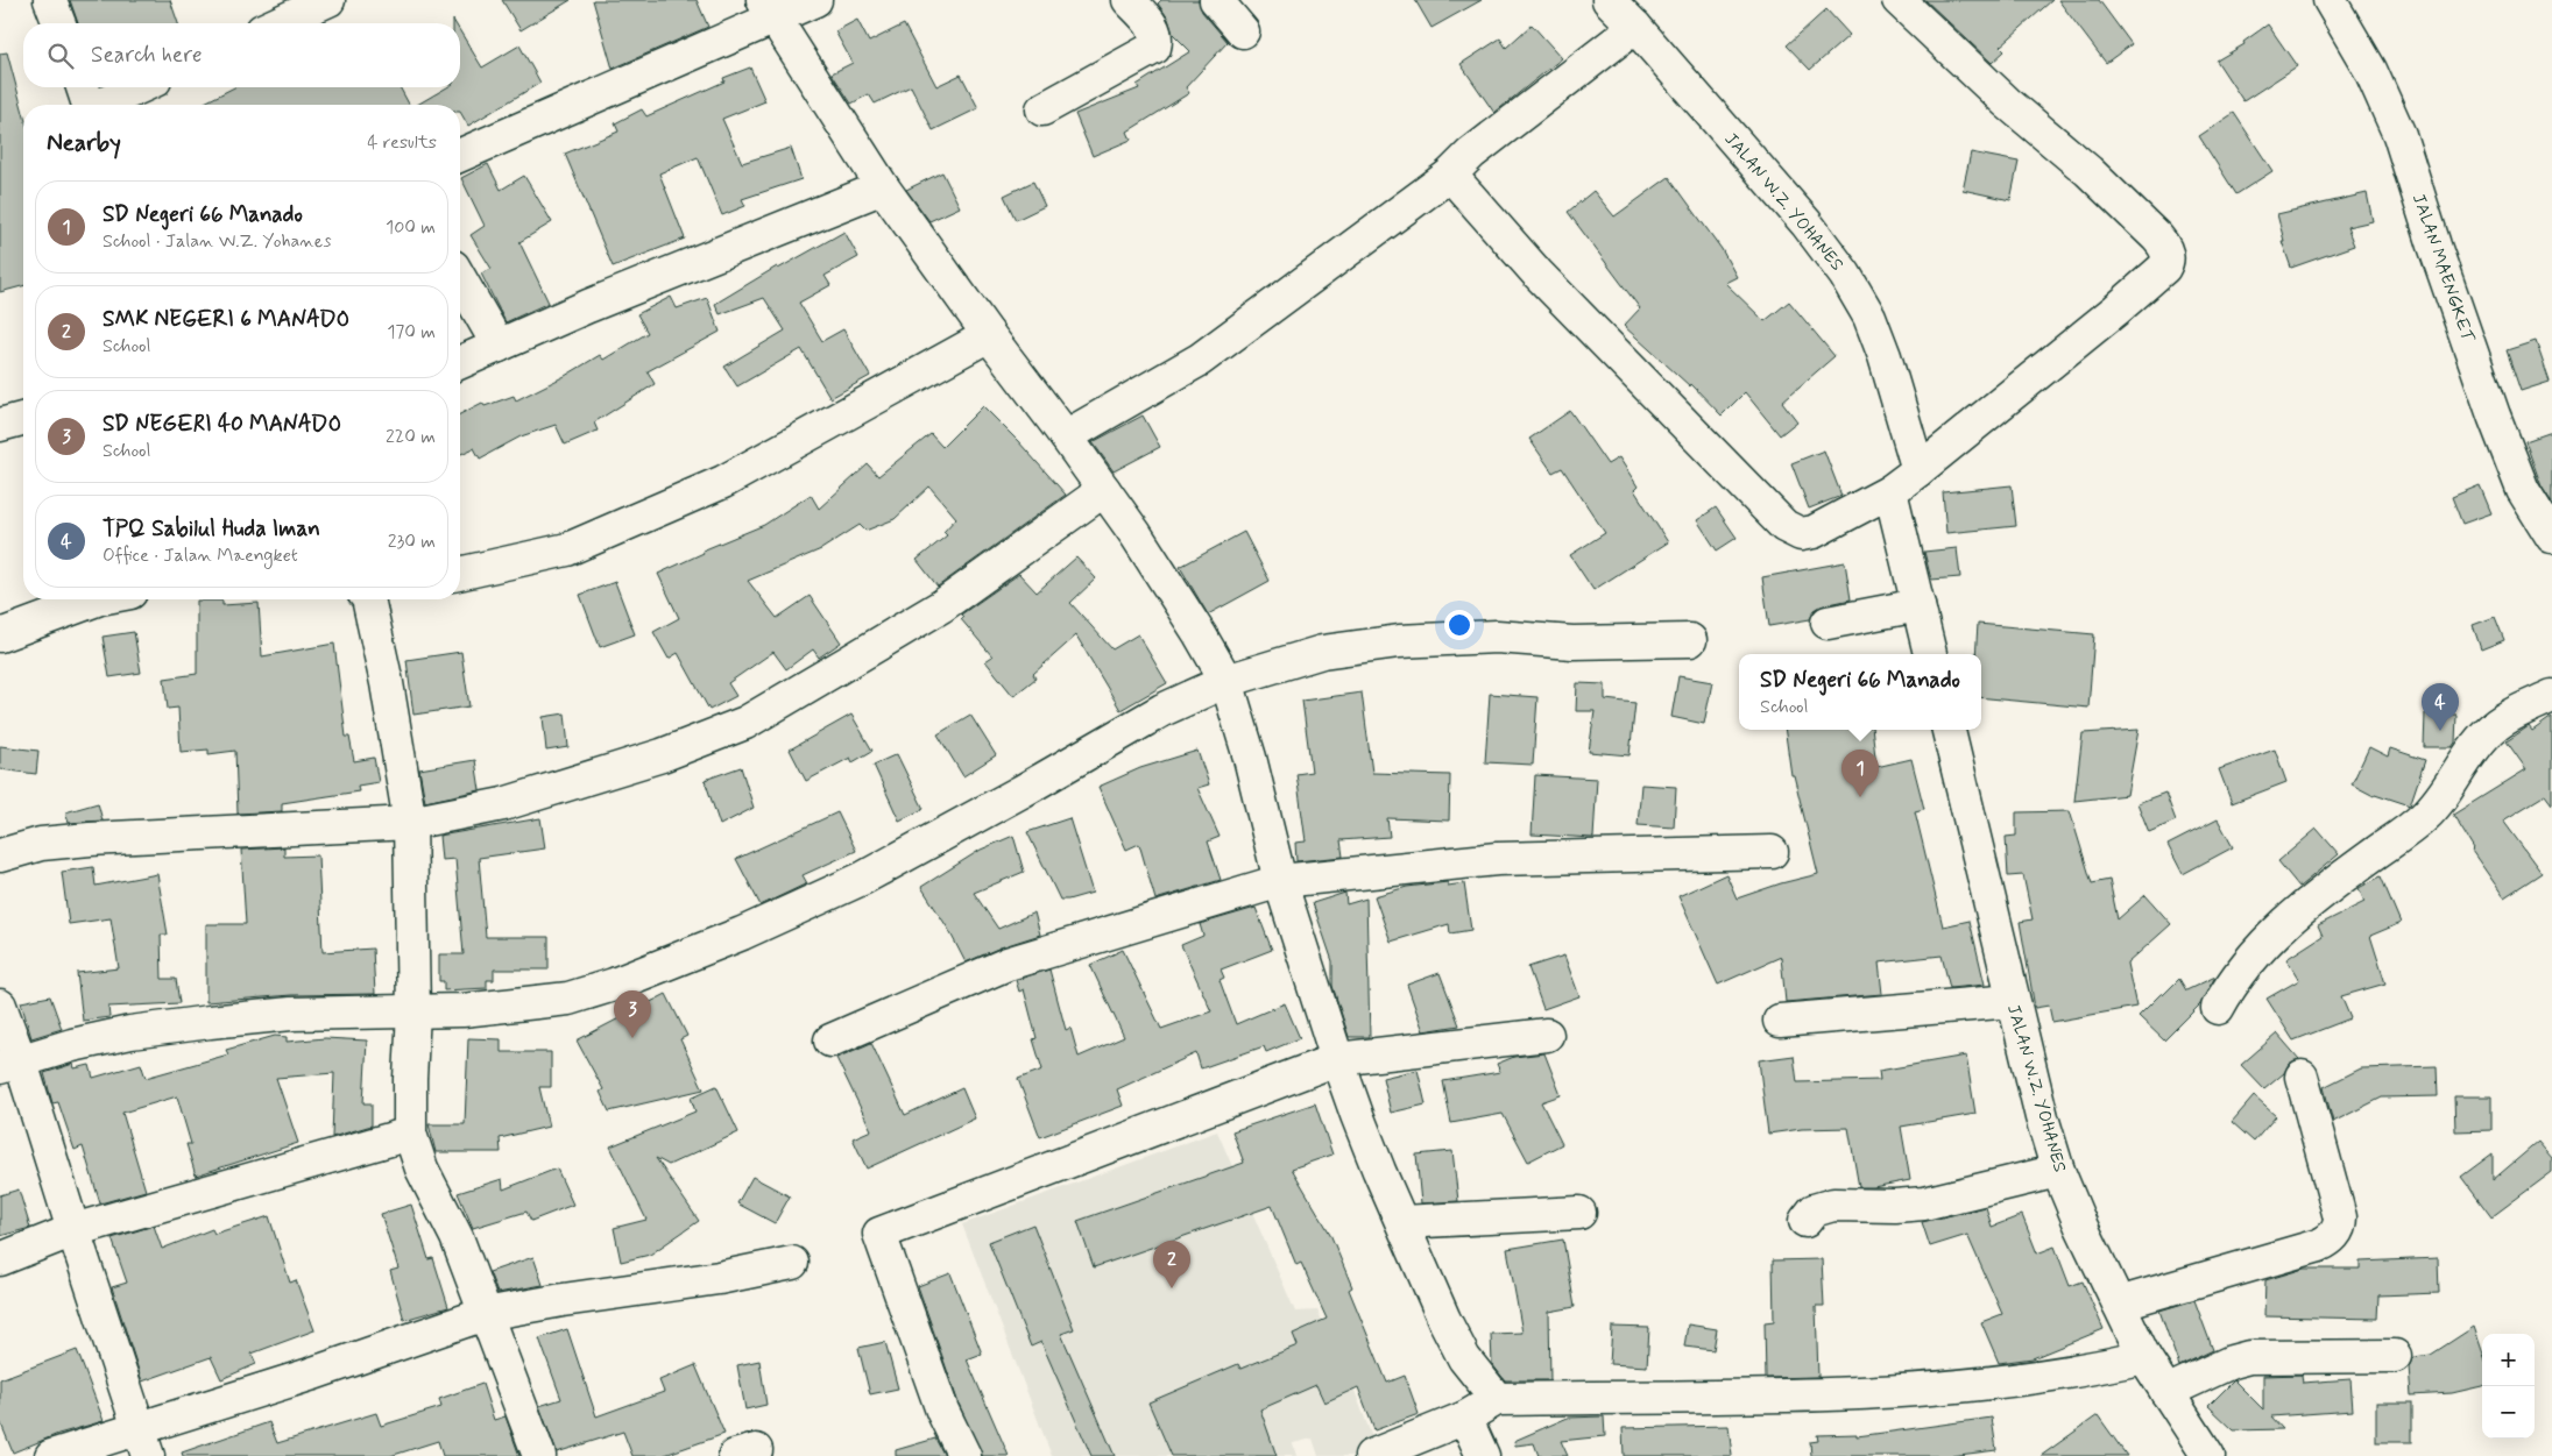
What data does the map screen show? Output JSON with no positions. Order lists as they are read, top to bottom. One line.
{"streets":{"street":["JALAN W.Z. YOHANES","JALAN MAENGKET"]},"page":{"search":"Search here","heading":["Nearby","4 results"],"list":[{"mark":"1","name":"SD Negeri 66 Manado","note":"School · Jalan W.Z. Yohanes","value":"100 m"},{"mark":"2","name":"SMK NEGERI 6 MANADO","note":"School","value":"170 m"},{"mark":"3","name":"SD NEGERI 40 MANADO","note":"School","value":"220 m"},{"mark":"4","name":"TPQ Sabilul Huda Iman","note":"Office · Jalan Maengket","value":"230 m"}],"popup":["SD Negeri 66 Manado","School"],"pins":["4","1","3","2"],"map_buttons":["+","−"]}}
